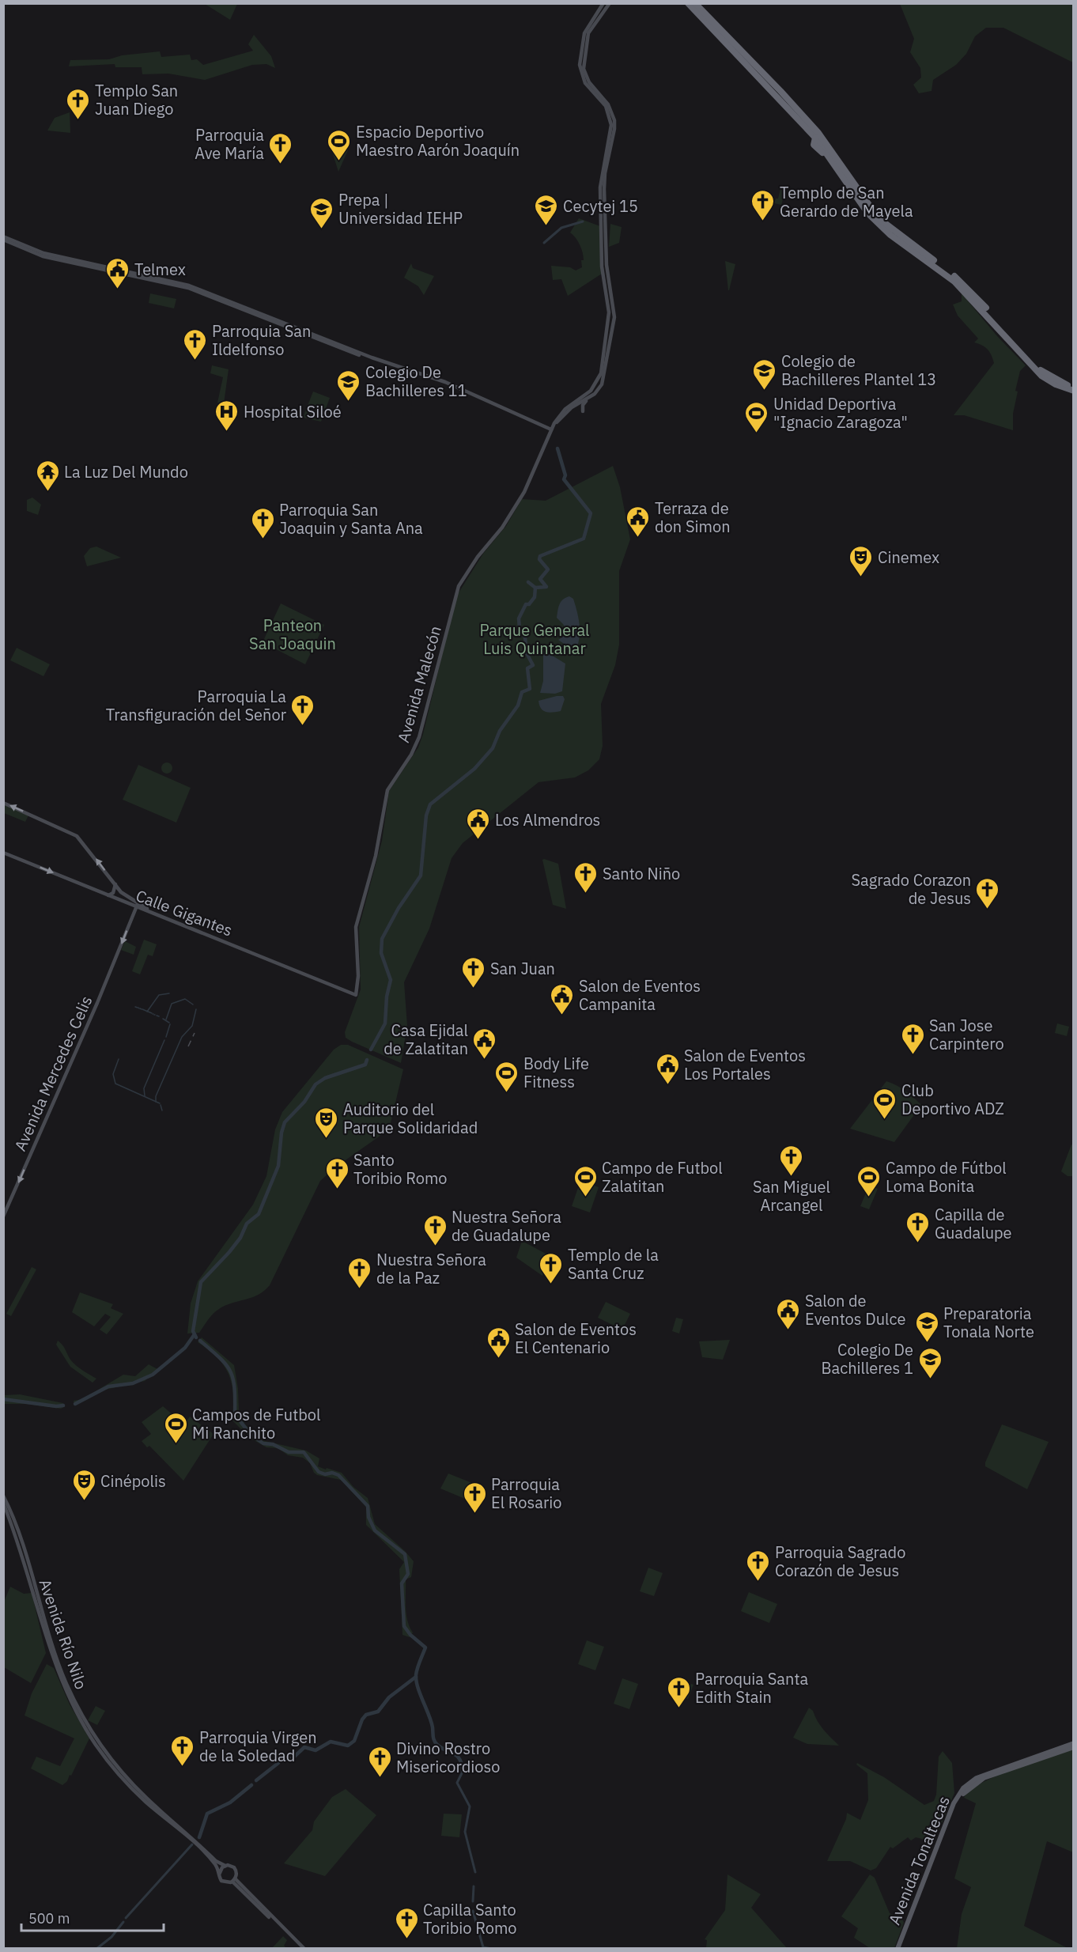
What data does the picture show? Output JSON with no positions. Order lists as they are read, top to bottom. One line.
{"streets":{"main road":["Avenida Malecón","Calle Gigantes","Avenida Mercedes Celis","Avenida Río Nilo","Avenida Tonaltecas"]},"crossings":[["Avenida Malecón","Calle Gigantes"],["Calle Gigantes","Avenida Mercedes Celis"]],"one_way":["Avenida Mercedes Celis"],"parks":["Panteon San Joaquin","Parque General Luis Quintanar"],"places":{"church":["Templo San Juan Diego","Parroquia Ave María","Templo de San Gerardo de Mayela","Parroquia San Ildelfonso","Parroquia San Joaquin y Santa Ana","Parroquia La Transfiguración del Señor","Santo Niño","Sagrado Corazon de Jesus","San Juan","San Jose Carpintero","San Miguel Arcangel","Santo Toribio Romo","Capilla de Guadalupe","Nuestra Señora de Guadalupe","Templo de la Santa Cruz","Nuestra Señora de la Paz","Parroquia El Rosario","Parroquia Sagrado Corazón de Jesus","Parroquia Santa Edith Stain","Parroquia Virgen de la Soledad","Divino Rostro Misericordioso","Capilla Santo Toribio Romo"],"sports":["Espacio Deportivo Maestro Aarón Joaquín","Unidad Deportiva \"Ignacio Zaragoza\"","Body Life Fitness","Club Deportivo ADZ","Campo de Futbol Zalatitan","Campo de Fútbol Loma Bonita","Campos de Futbol Mi Ranchito"],"school or university":["Cecytej 15","Prepa | Universidad IEHP","Colegio de Bachilleres Plantel 13","Colegio De Bachilleres 11","Preparatoria Tonala Norte","Colegio De Bachilleres 1"],"public building":["Telmex","Terraza de don Simon","Los Almendros","Salon de Eventos Campanita","Casa Ejidal de Zalatitan","Salon de Eventos Los Portales","Salon de Eventos Dulce","Salon de Eventos El Centenario"],"hospital":["Hospital Siloé"],"temple":["La Luz Del Mundo"],"theatre":["Cinemex","Auditorio del Parque Solidaridad","Cinépolis"]},"scale_bar":"500 m"}
